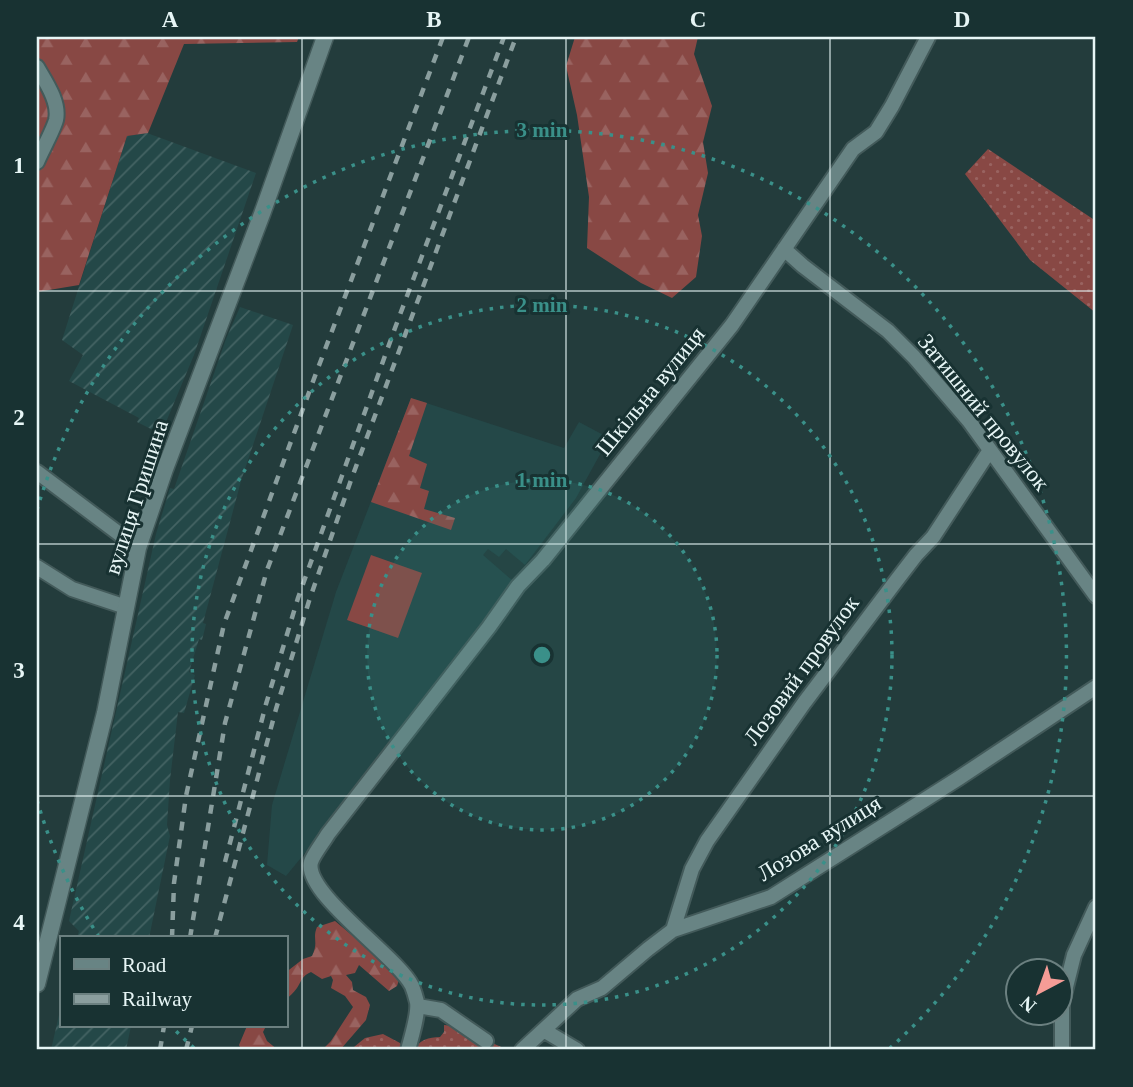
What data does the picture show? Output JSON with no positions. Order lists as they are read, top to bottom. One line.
{"streets":{"street":["Шкільна вулиця","Затишний провулок","вулиця Гришина","Лозовий провулок","Лозова вулиця"]},"crossings":[["Шкільна вулиця","Затишний провулок"],["Затишний провулок","Лозовий провулок"],["Лозовий провулок","Лозова вулиця"]],"legend":["Road","Railway"],"north":"bottom left","grid":{"columns":["A","B","C","D"],"rows":["1","2","3","4"]},"rings":["3 min","2 min","1 min"]}
